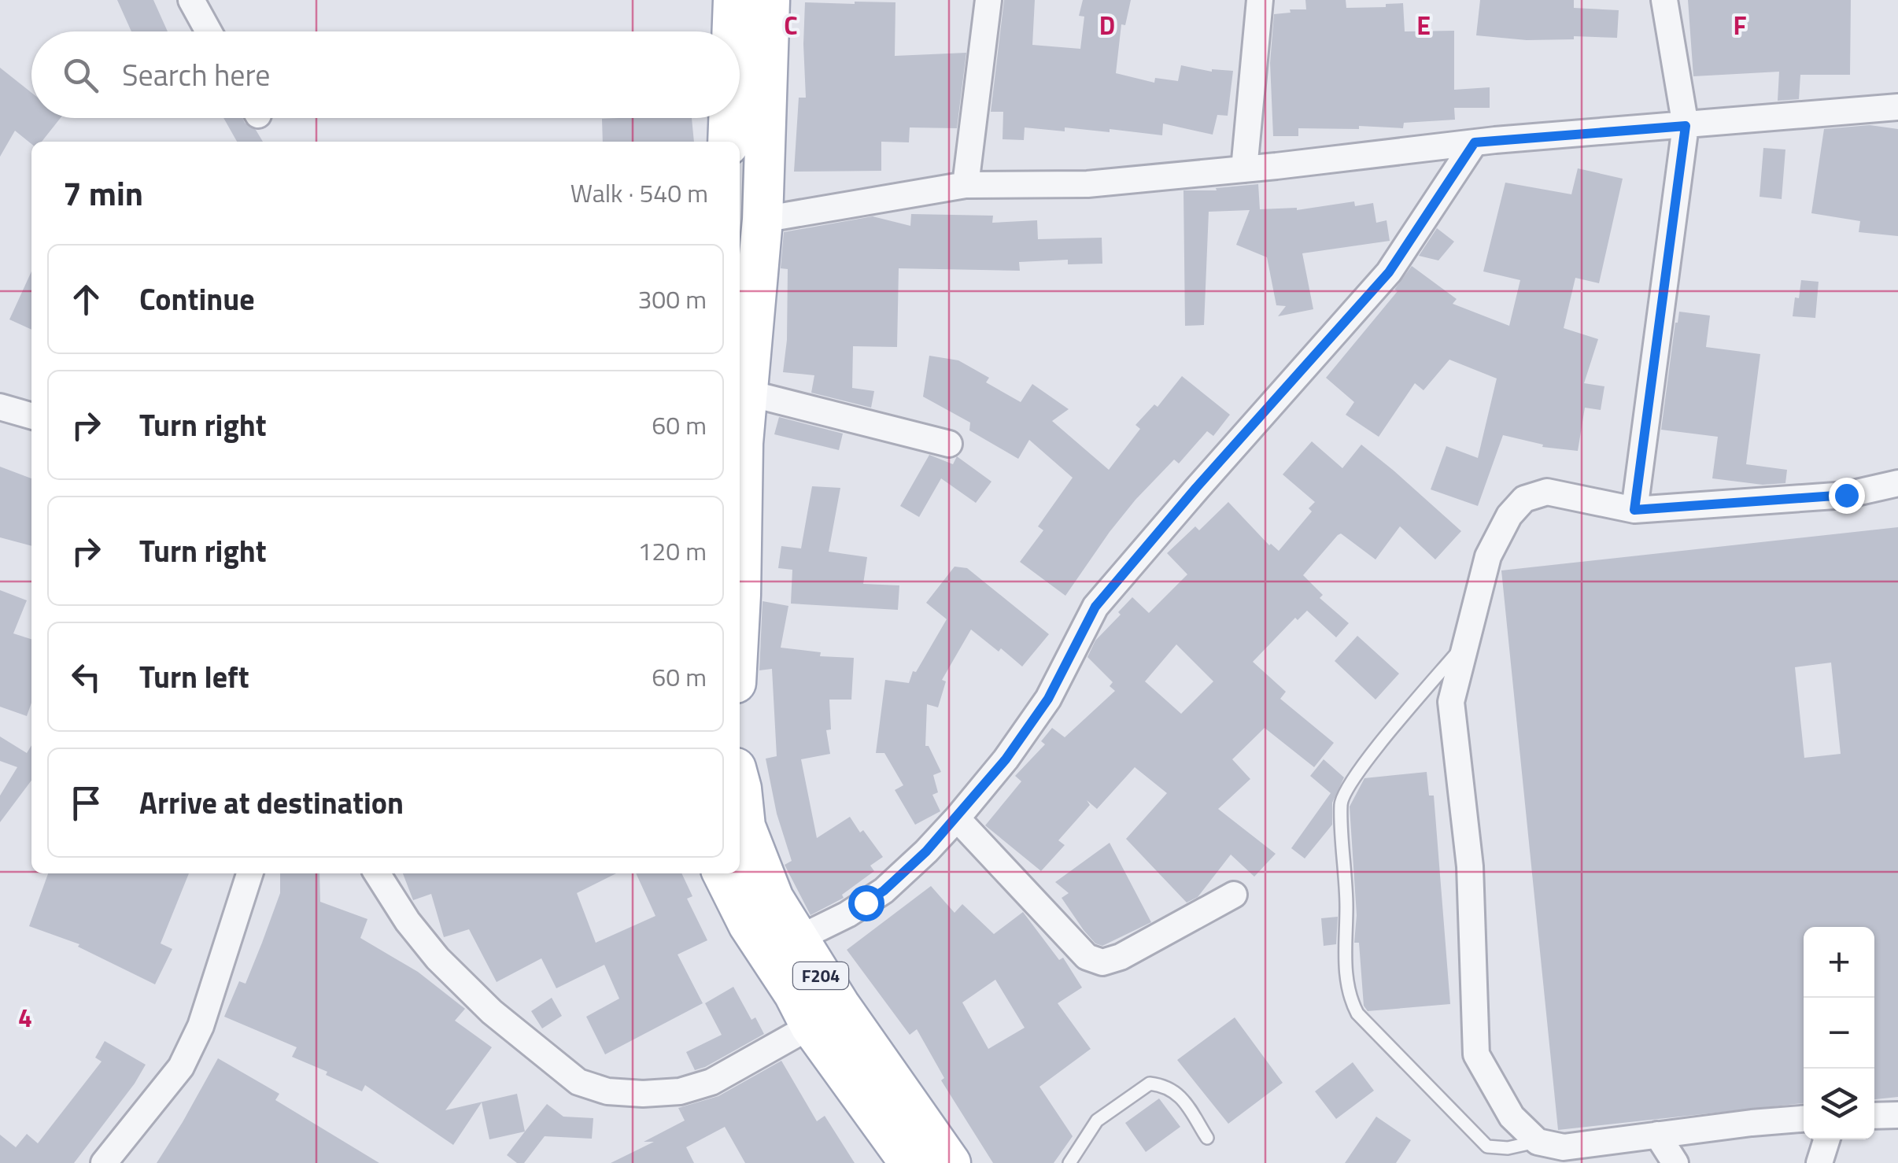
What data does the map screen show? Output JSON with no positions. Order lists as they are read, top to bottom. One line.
{"streets":{"main road":["F204"]},"page":{"search":"Search here","heading":["7 min","Walk · 540 m"],"list":[["Continue","300 m"],["Turn right","60 m"],["Turn right","120 m"],["Turn left","60 m"],"Arrive at destination"],"map_buttons":["+","−"]},"grid":{"columns":["C","D","E","F"],"rows":["4"]}}
